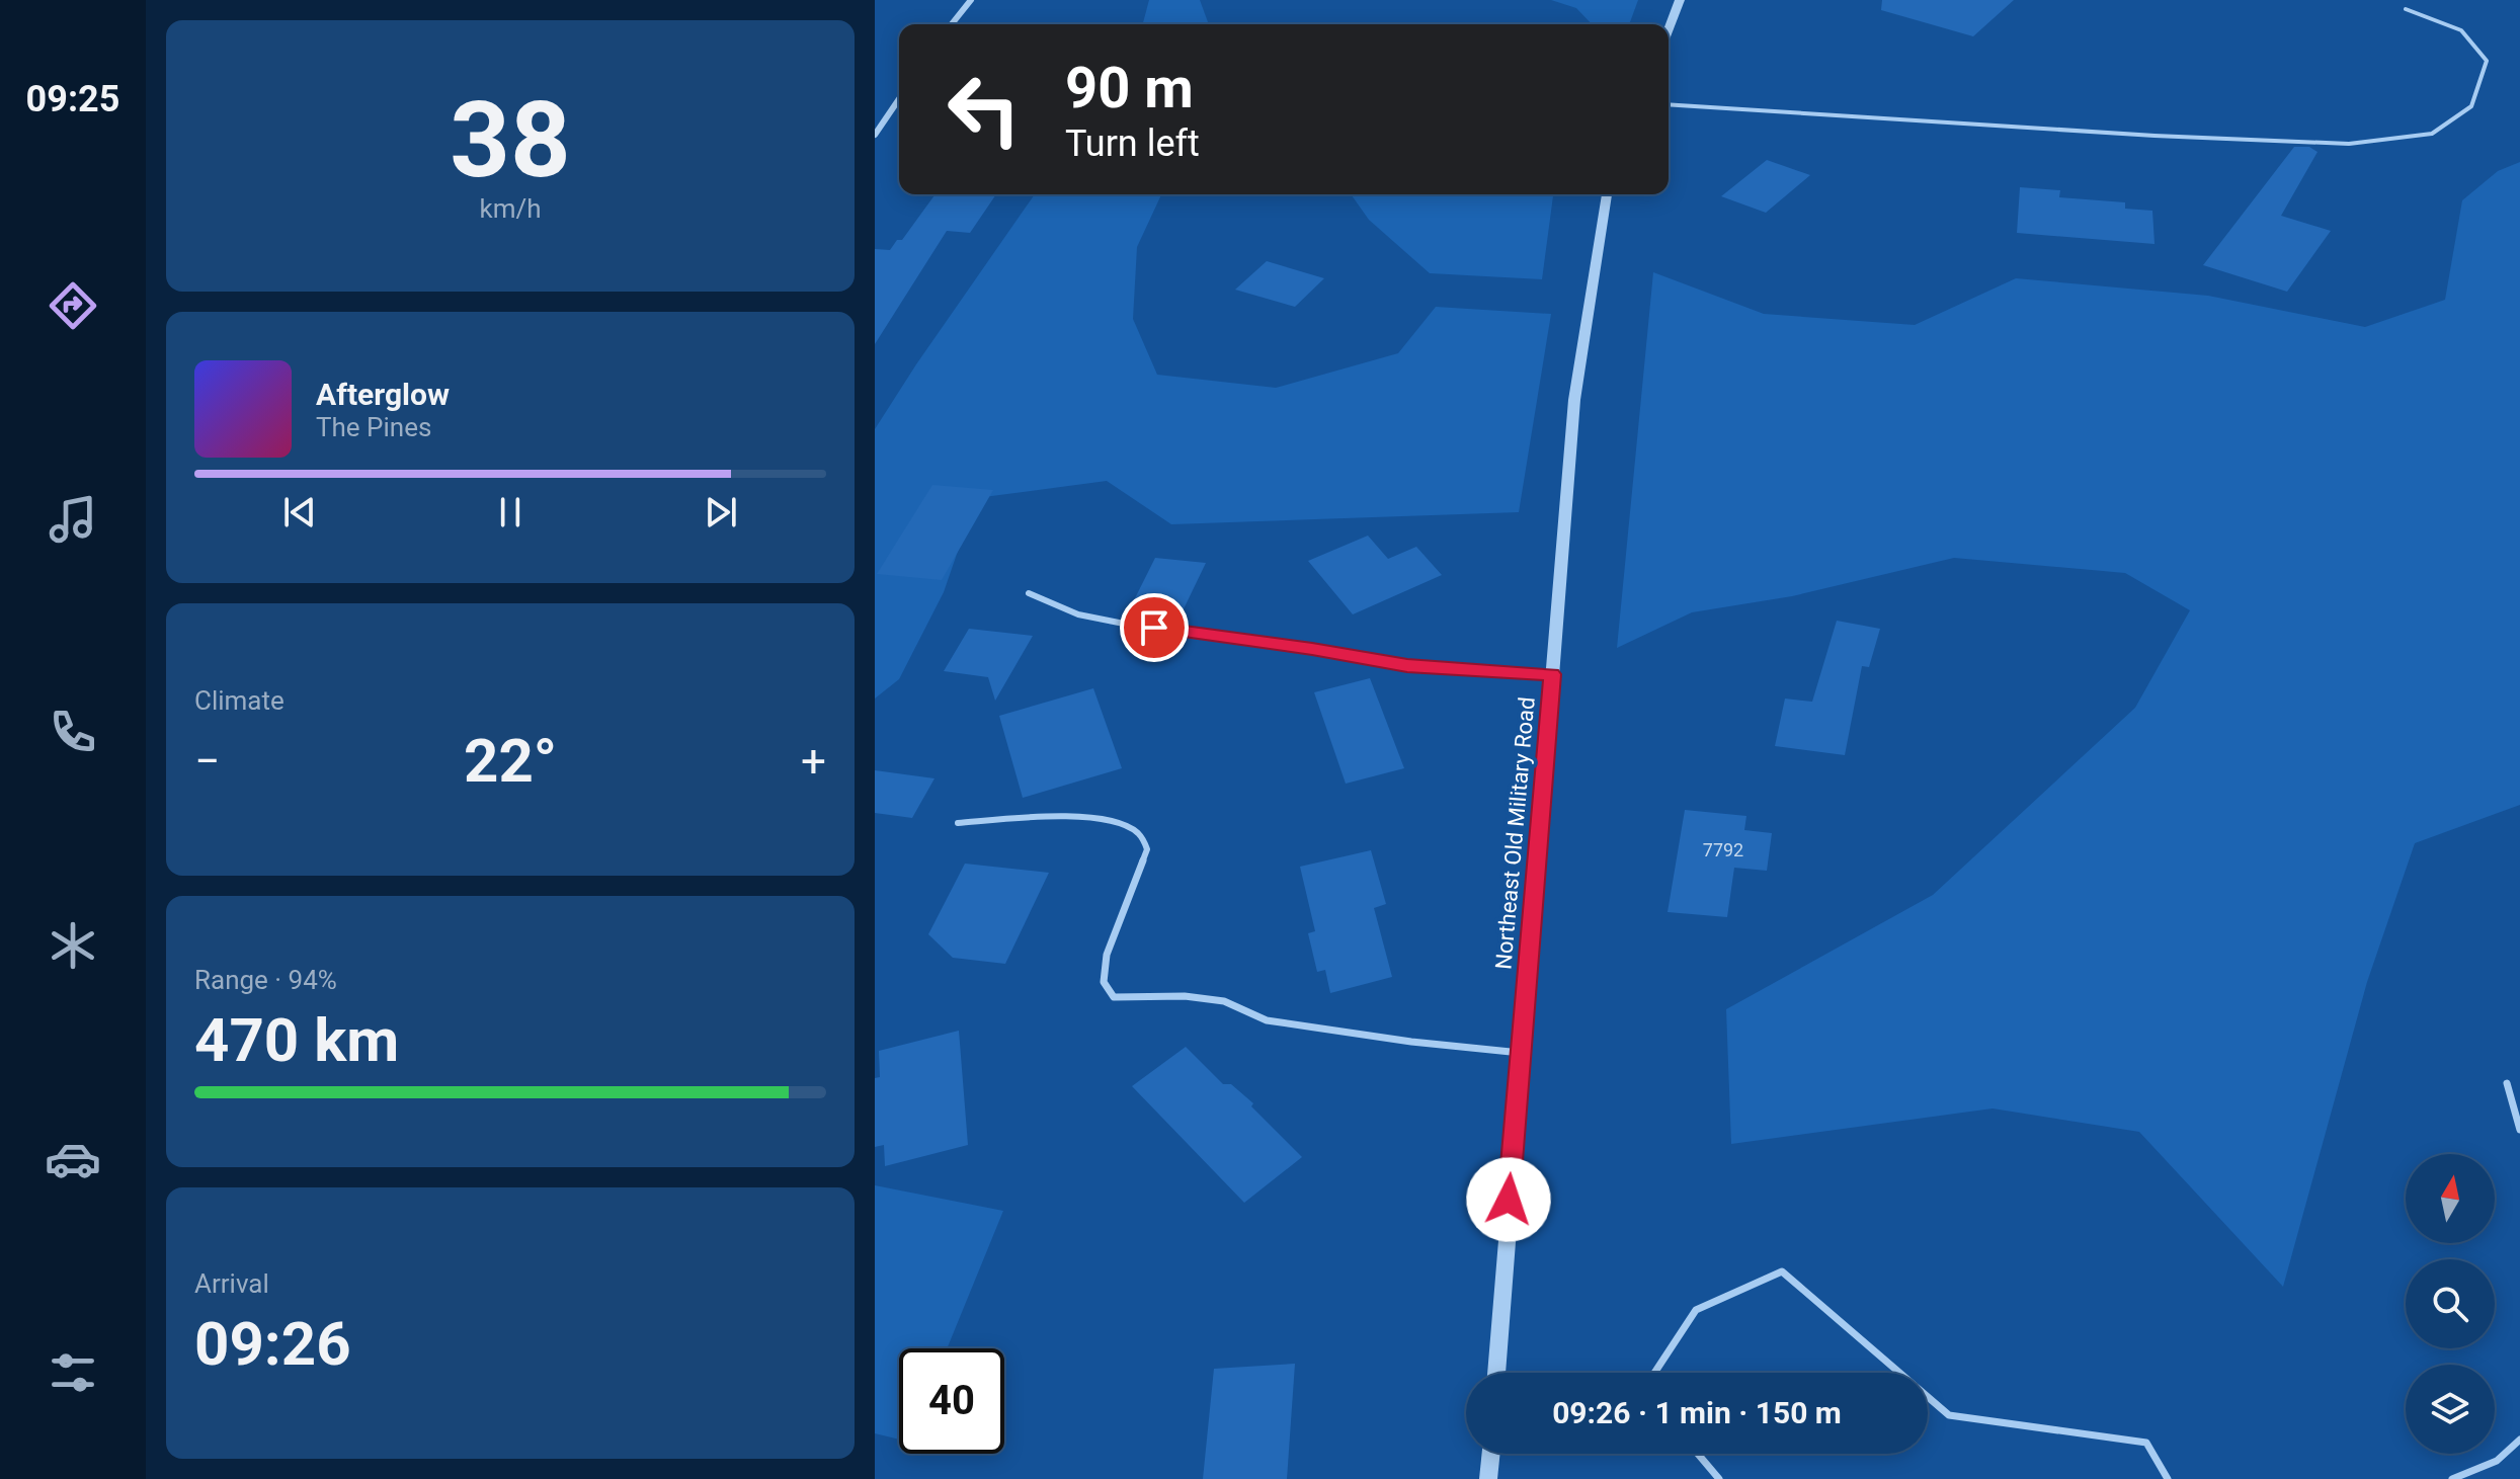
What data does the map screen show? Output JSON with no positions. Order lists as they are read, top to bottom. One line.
{"streets":{"street":["Northeast Old Military Road"]},"house_numbers":["7792"],"north":"top","page":{"tabs":"09:25","tile":[["38","km/h"],"Climate",["Range · 94%","470 km"],["Arrival","09:26"]],"turn":["90 m","Turn left"],"song":["Afterglow","The Pines"],"heat":["−","22°","+"],"limit":"40","trip":"09:26 · 1 min · 150 m"}}
